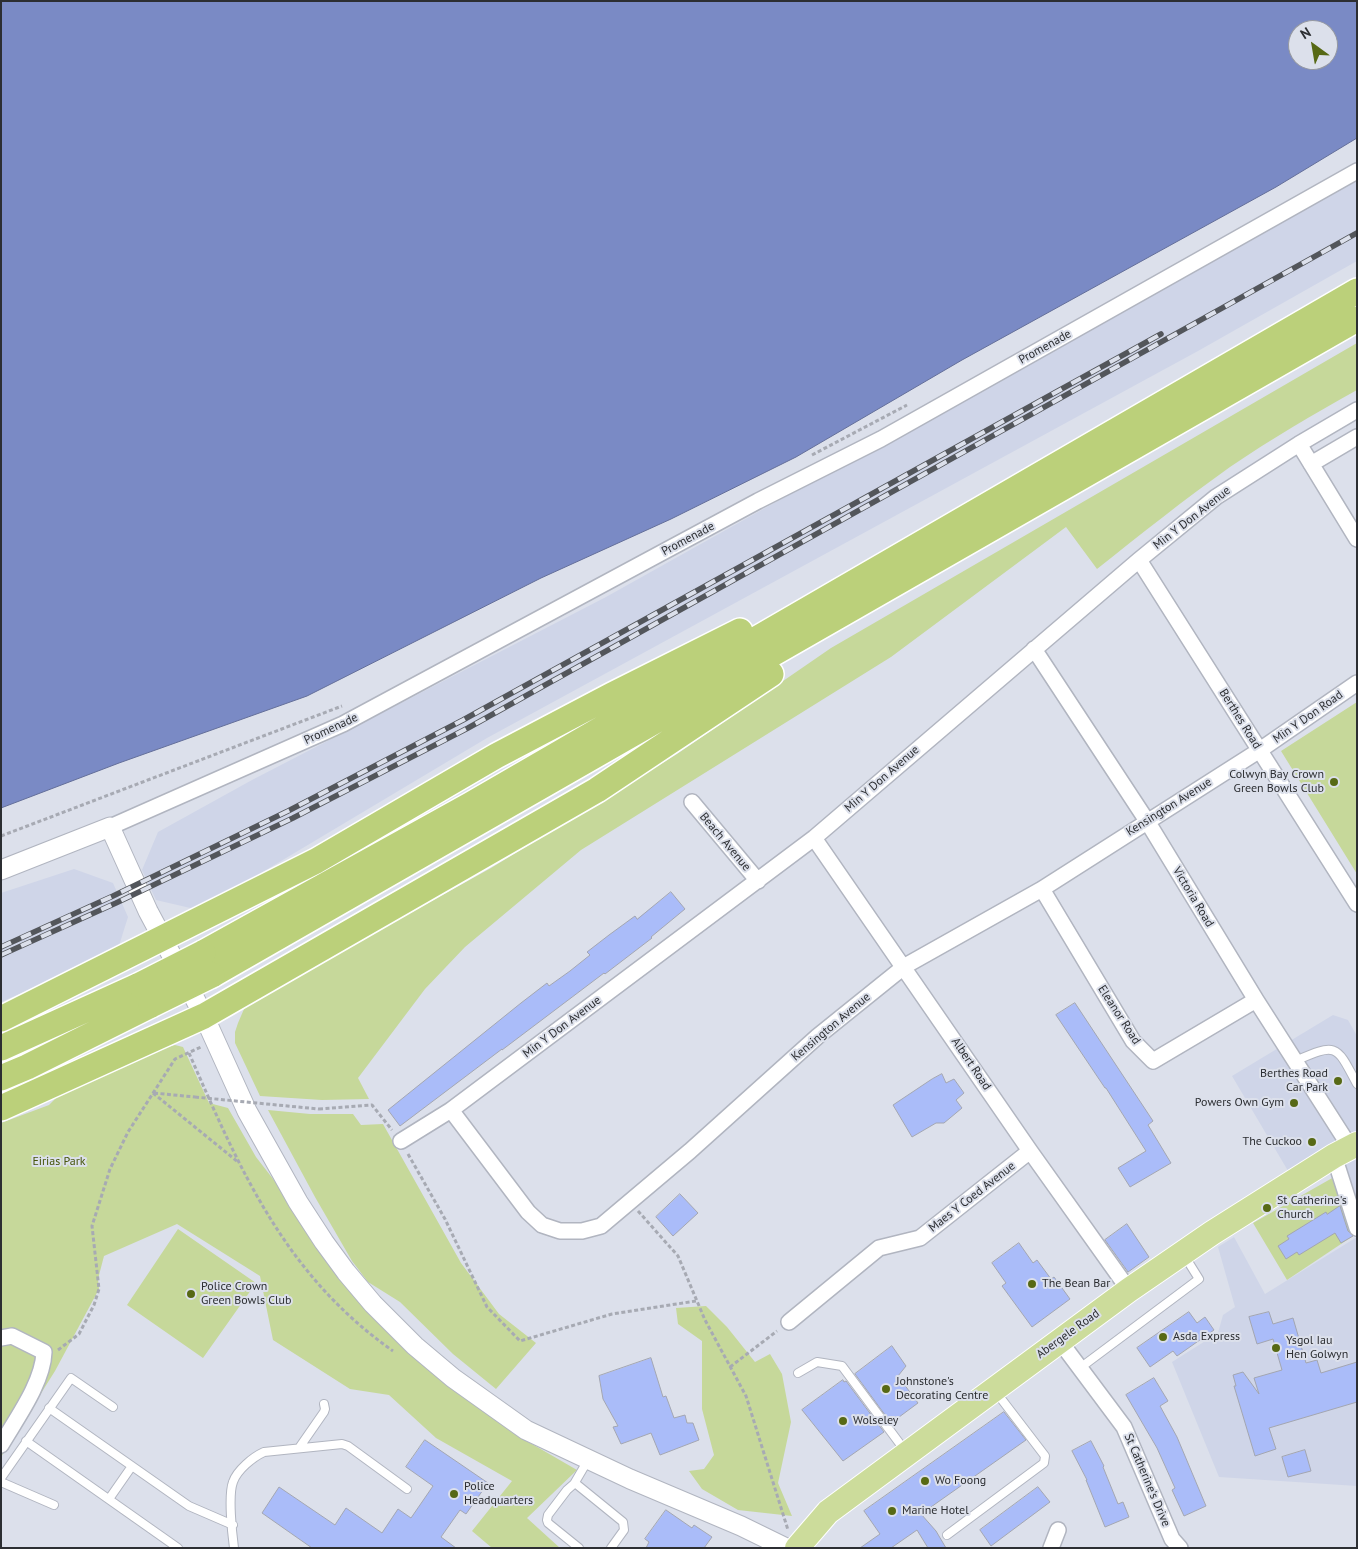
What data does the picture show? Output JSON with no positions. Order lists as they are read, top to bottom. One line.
{"streets":{"main road":["Abergele Road"],"street":["Promenade","Min Y Don Avenue","Min Y Don Road","Berthes Road","Kensington Avenue","Beach Avenue","Victoria Road","Eleanor Road","Albert Road","Maes Y Coed Avenue","St Catherine's Drive"]},"crossings":[["Min Y Don Avenue","Berthes Road"],["Min Y Don Avenue","Kensington Avenue"],["Min Y Don Avenue","Beach Avenue"],["Min Y Don Avenue","Victoria Road"],["Min Y Don Avenue","Albert Road"],["Min Y Don Road","Berthes Road"],["Min Y Don Road","Kensington Avenue"],["Berthes Road","Kensington Avenue"],["Kensington Avenue","Victoria Road"],["Kensington Avenue","Eleanor Road"],["Kensington Avenue","Albert Road"],["Victoria Road","Eleanor Road"],["Victoria Road","Abergele Road"],["Albert Road","Maes Y Coed Avenue"],["Albert Road","Abergele Road"],["Abergele Road","St Catherine's Drive"]],"parks":["Eirias Park"],"places":["Colwyn Bay Crown Green Bowls Club","Berthes Road Car Park","Powers Own Gym","The Cuckoo","St Catherine's Church","The Bean Bar","Police Crown Green Bowls Club","Asda Express","Ysgol Iau Hen Golwyn","Johnstone's Decorating Centre","Wolseley","Wo Foong","Police Headquarters","Marine Hotel"],"north":"top left"}
